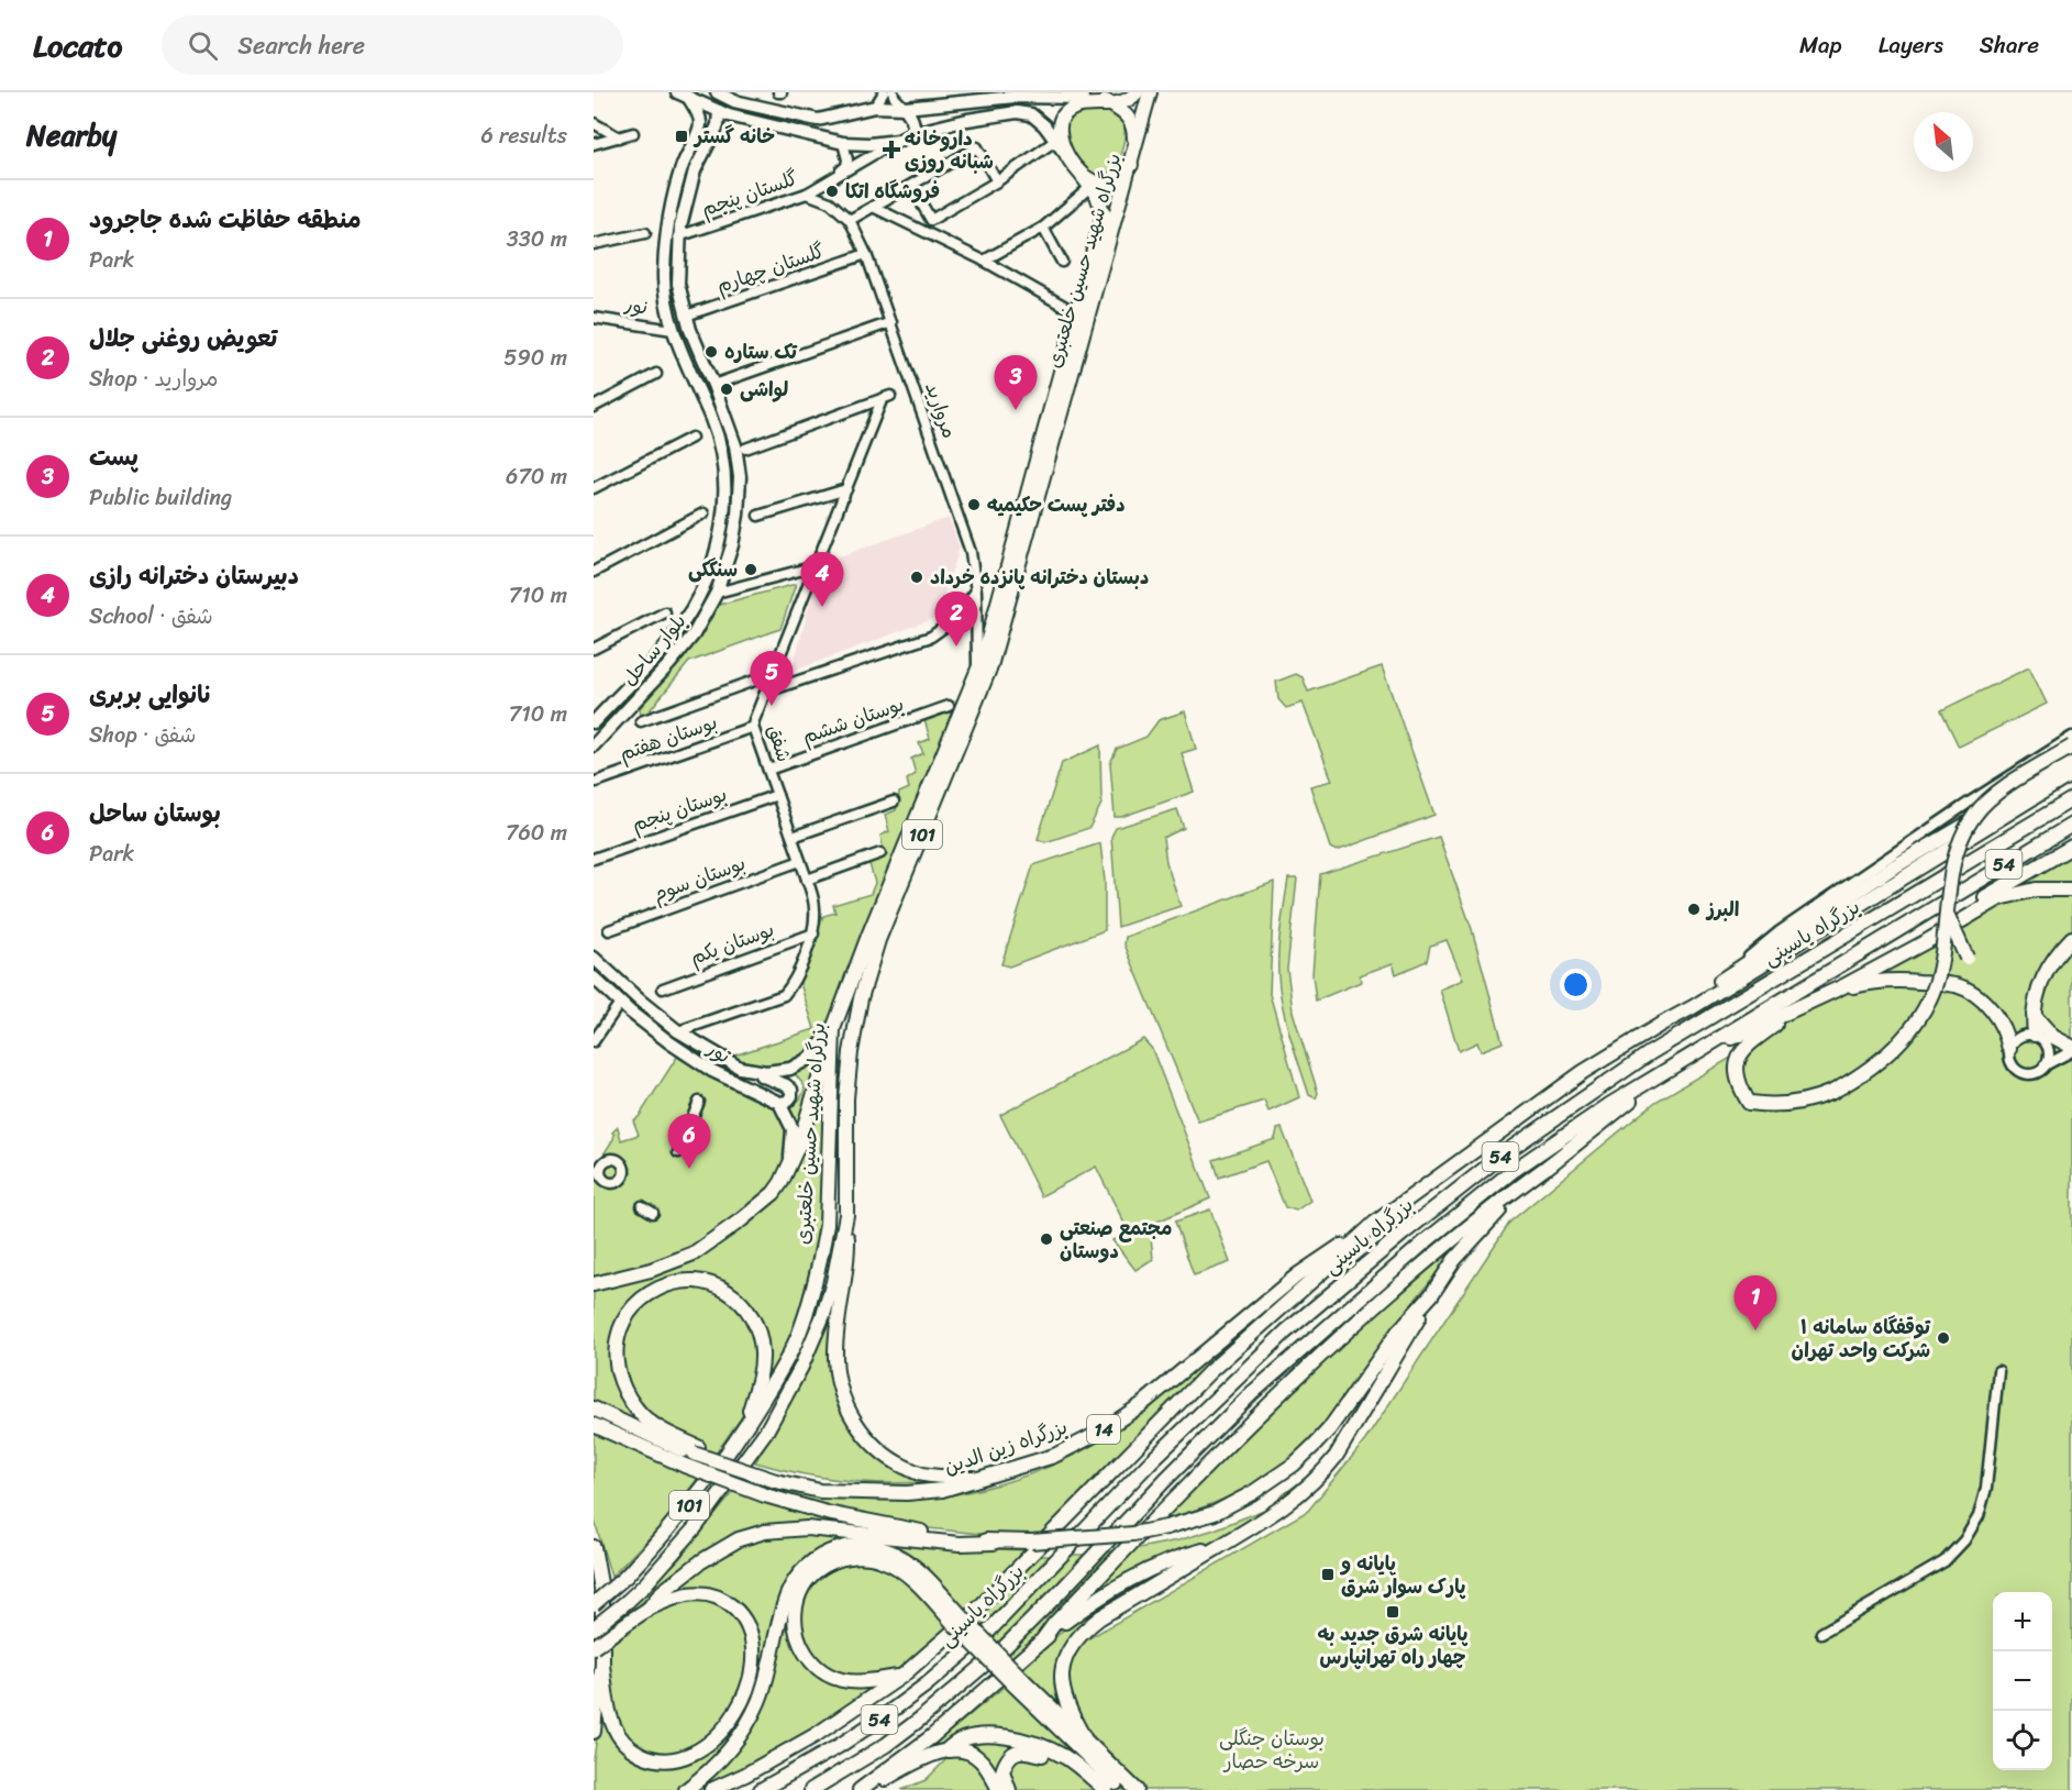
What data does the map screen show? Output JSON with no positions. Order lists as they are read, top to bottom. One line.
{"streets":{"highway":["بزرگراه شهید حسین خلعتبری","101","54","بزرگراه یاسینی","14","بزرگراه زین الدین"],"main road":["نور","بلوار ساحل"],"street":["گلستان پنجم","گلستان چهارم","مروارید","بوستان ششم","بوستان هفتم","شفق","بوستان پنجم","بوستان سوم","بوستان یکم"]},"crossings":[["گلستان پنجم","مروارید"],["گلستان پنجم","بلوار ساحل"],["بزرگراه شهید حسین خلعتبری","نور"],["بزرگراه شهید حسین خلعتبری","مروارید"],["بزرگراه شهید حسین خلعتبری","101"],["گلستان چهارم","مروارید"],["گلستان چهارم","بلوار ساحل"],["نور","بلوار ساحل"],["نور","شفق"],["بوستان ششم","شفق"],["بوستان هفتم","شفق"],["شفق","بوستان پنجم"],["شفق","بوستان سوم"],["شفق","بوستان یکم"]],"parks":["بوستان جنگلی سرخه حصار"],"places":{"transit":["خانه گستر","پایانه و پارک‌ سوار شرق","پایانه شرق جدید به چهار راه تهرانپارس"],"health":["داروخانه شبانه روزی"],"other":["فروشگاه اتکا","تک ستاره","لواشی","دفتر پست حکیمیه","سنگکی","دبستان دخترانه پانزده خرداد","البرز","مجتمع صنعتی دوستان","توقفگاه سامانه ۱ شرکت واحد تهران"]},"north":"top left","page":{"header":"Locato","search":"Search here","nav":["Map","Layers","Share"],"heading":["Nearby","6 results"],"list":[{"mark":"1","name":"منطقه حفاظت شده جاجرود","note":"Park","value":"330 m"},{"mark":"2","name":"تعویض روغنی جلال","note":"Shop · مروارید","value":"590 m"},{"mark":"3","name":"پست","note":"Public building","value":"670 m"},{"mark":"4","name":"دبیرستان دخترانه رازی","note":"School · شفق","value":"710 m"},{"mark":"5","name":"نانوایی بربری","note":"Shop · شفق","value":"710 m"},{"mark":"6","name":"بوستان ساحل","note":"Park","value":"760 m"}],"pins":["3","4","2","5","6","1"],"map_buttons":["+","−"]}}
